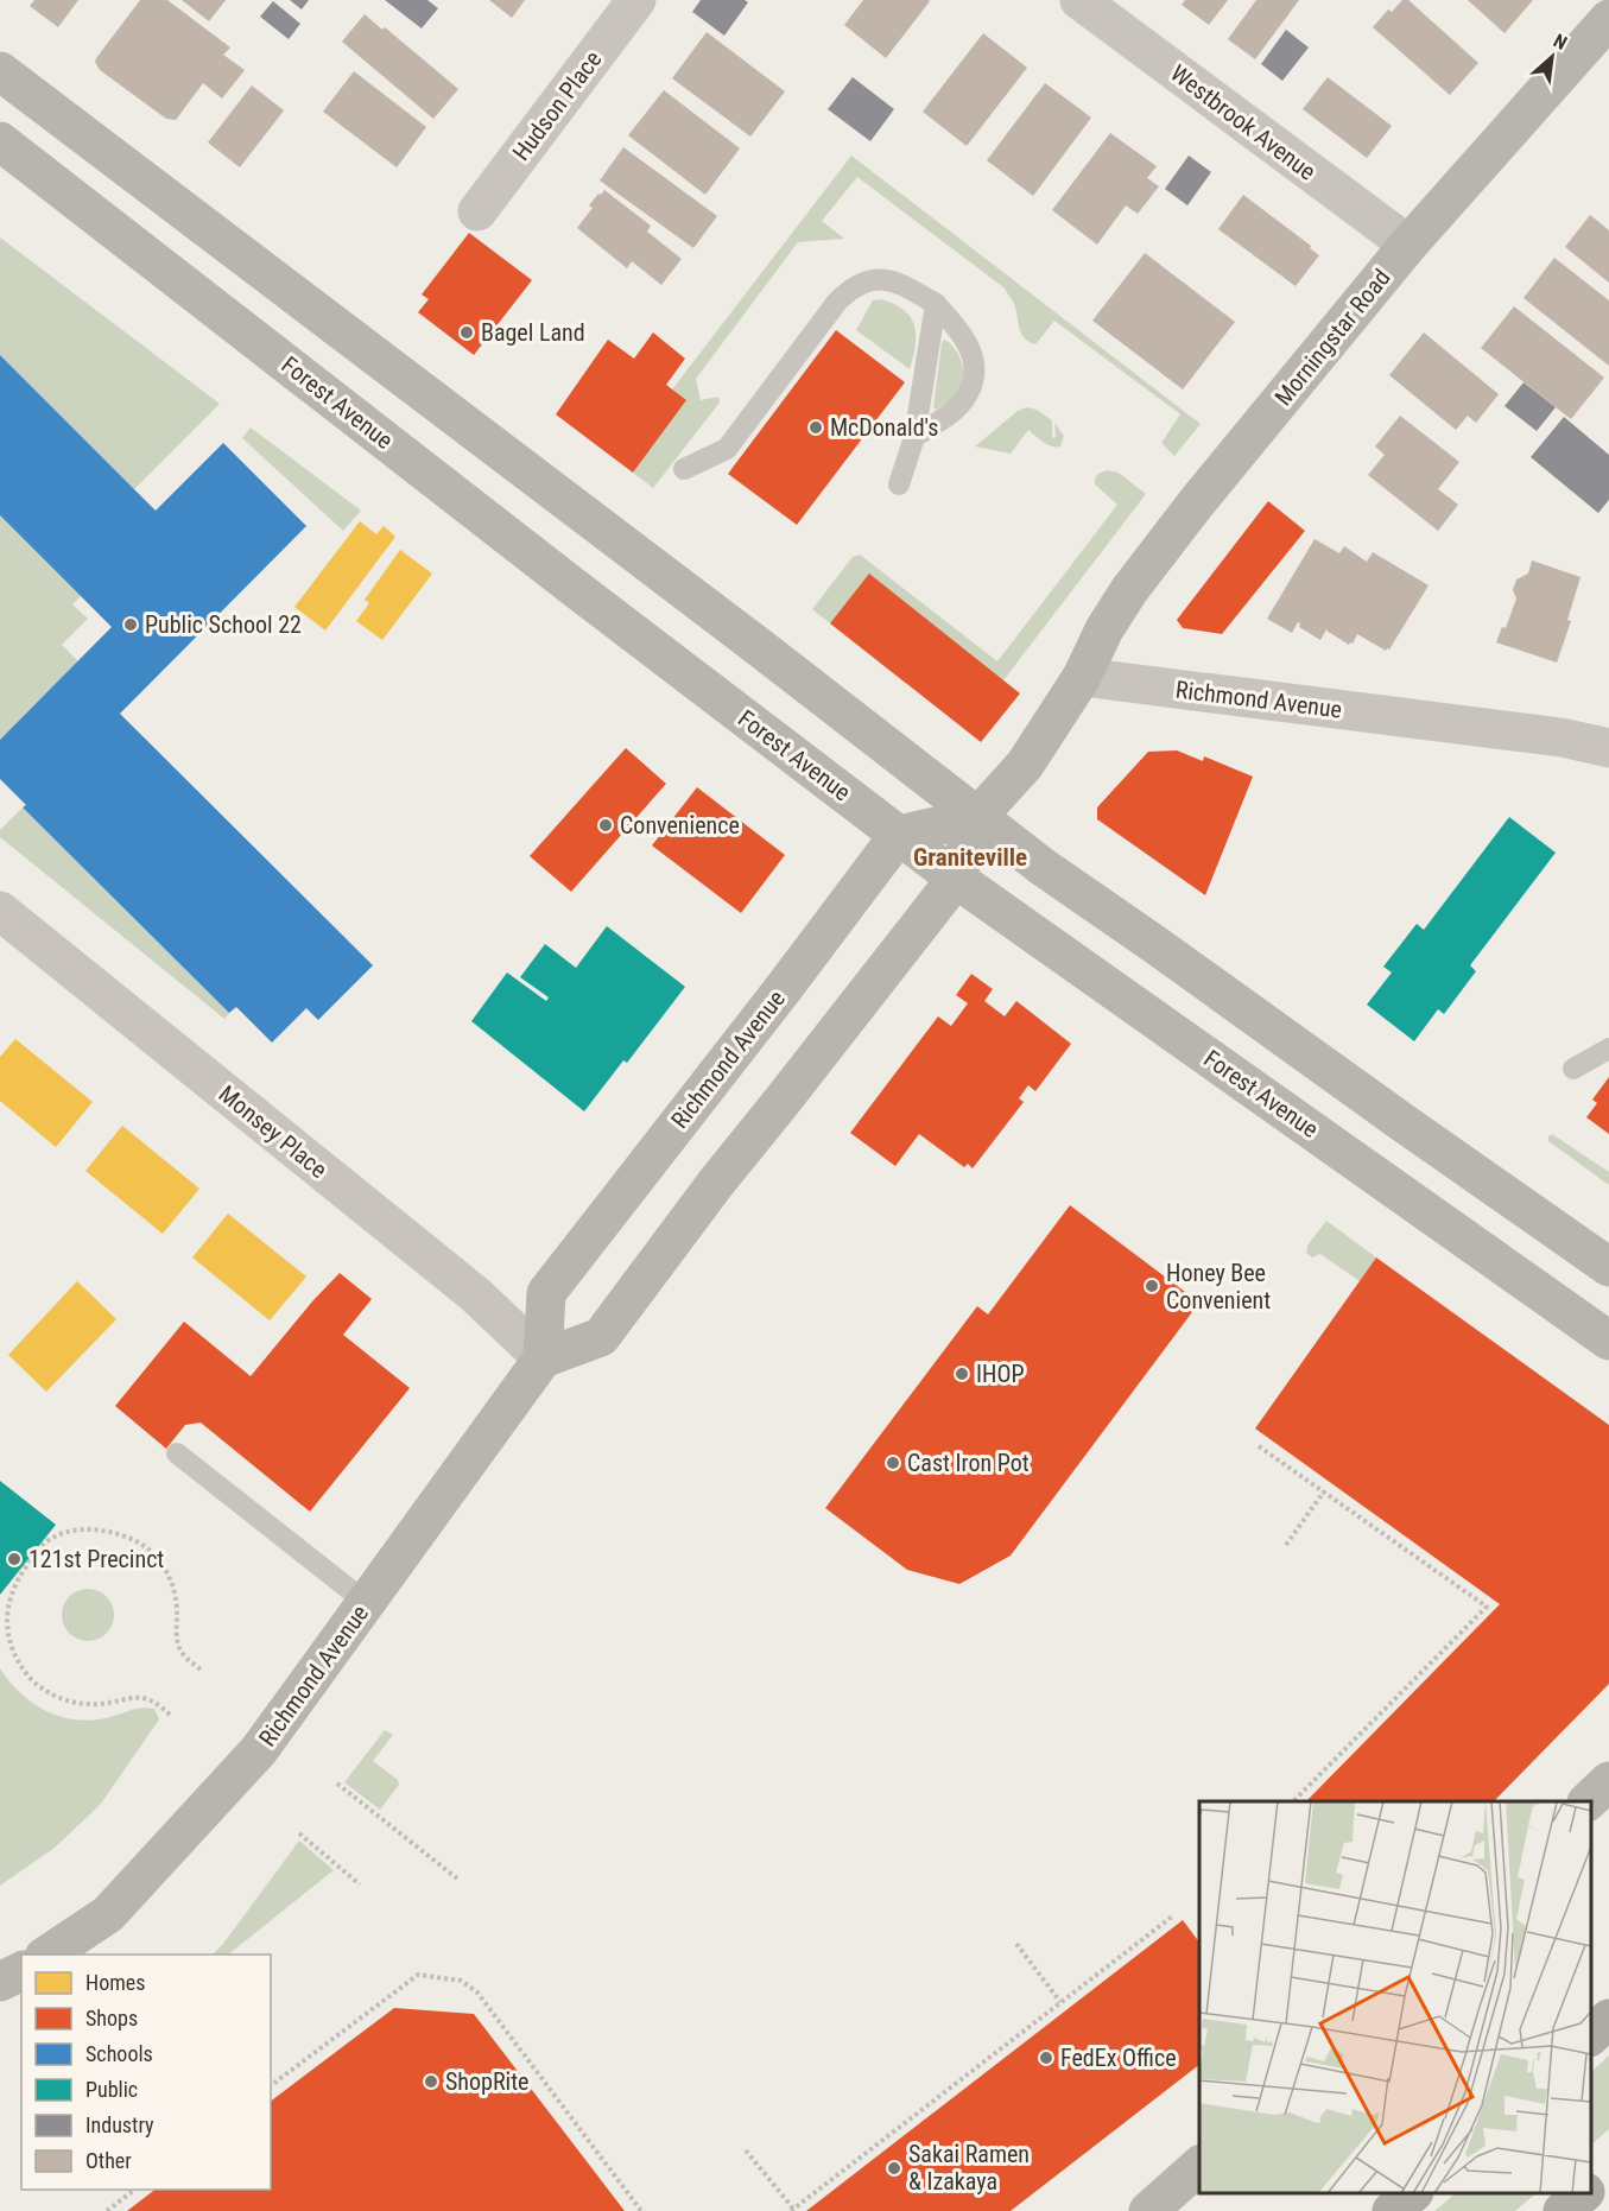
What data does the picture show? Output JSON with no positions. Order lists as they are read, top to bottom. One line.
{"streets":{"main road":["Morningstar Road","Forest Avenue","Richmond Avenue"],"street":["Hudson Place","Westbrook Avenue","Monsey Place"]},"crossings":[["Westbrook Avenue","Morningstar Road"],["Morningstar Road","Richmond Avenue"],["Forest Avenue","Richmond Avenue"],["Richmond Avenue","Monsey Place"]],"districts":["Graniteville"],"places":["Bagel Land","McDonald's","Public School 22","Convenience","Honey Bee Convenient","IHOP","Cast Iron Pot","121st Precinct","FedEx Office","ShopRite","Sakai Ramen & Izakaya"],"legend":["Homes","Shops","Schools","Public","Industry","Other"],"north":"top right"}
